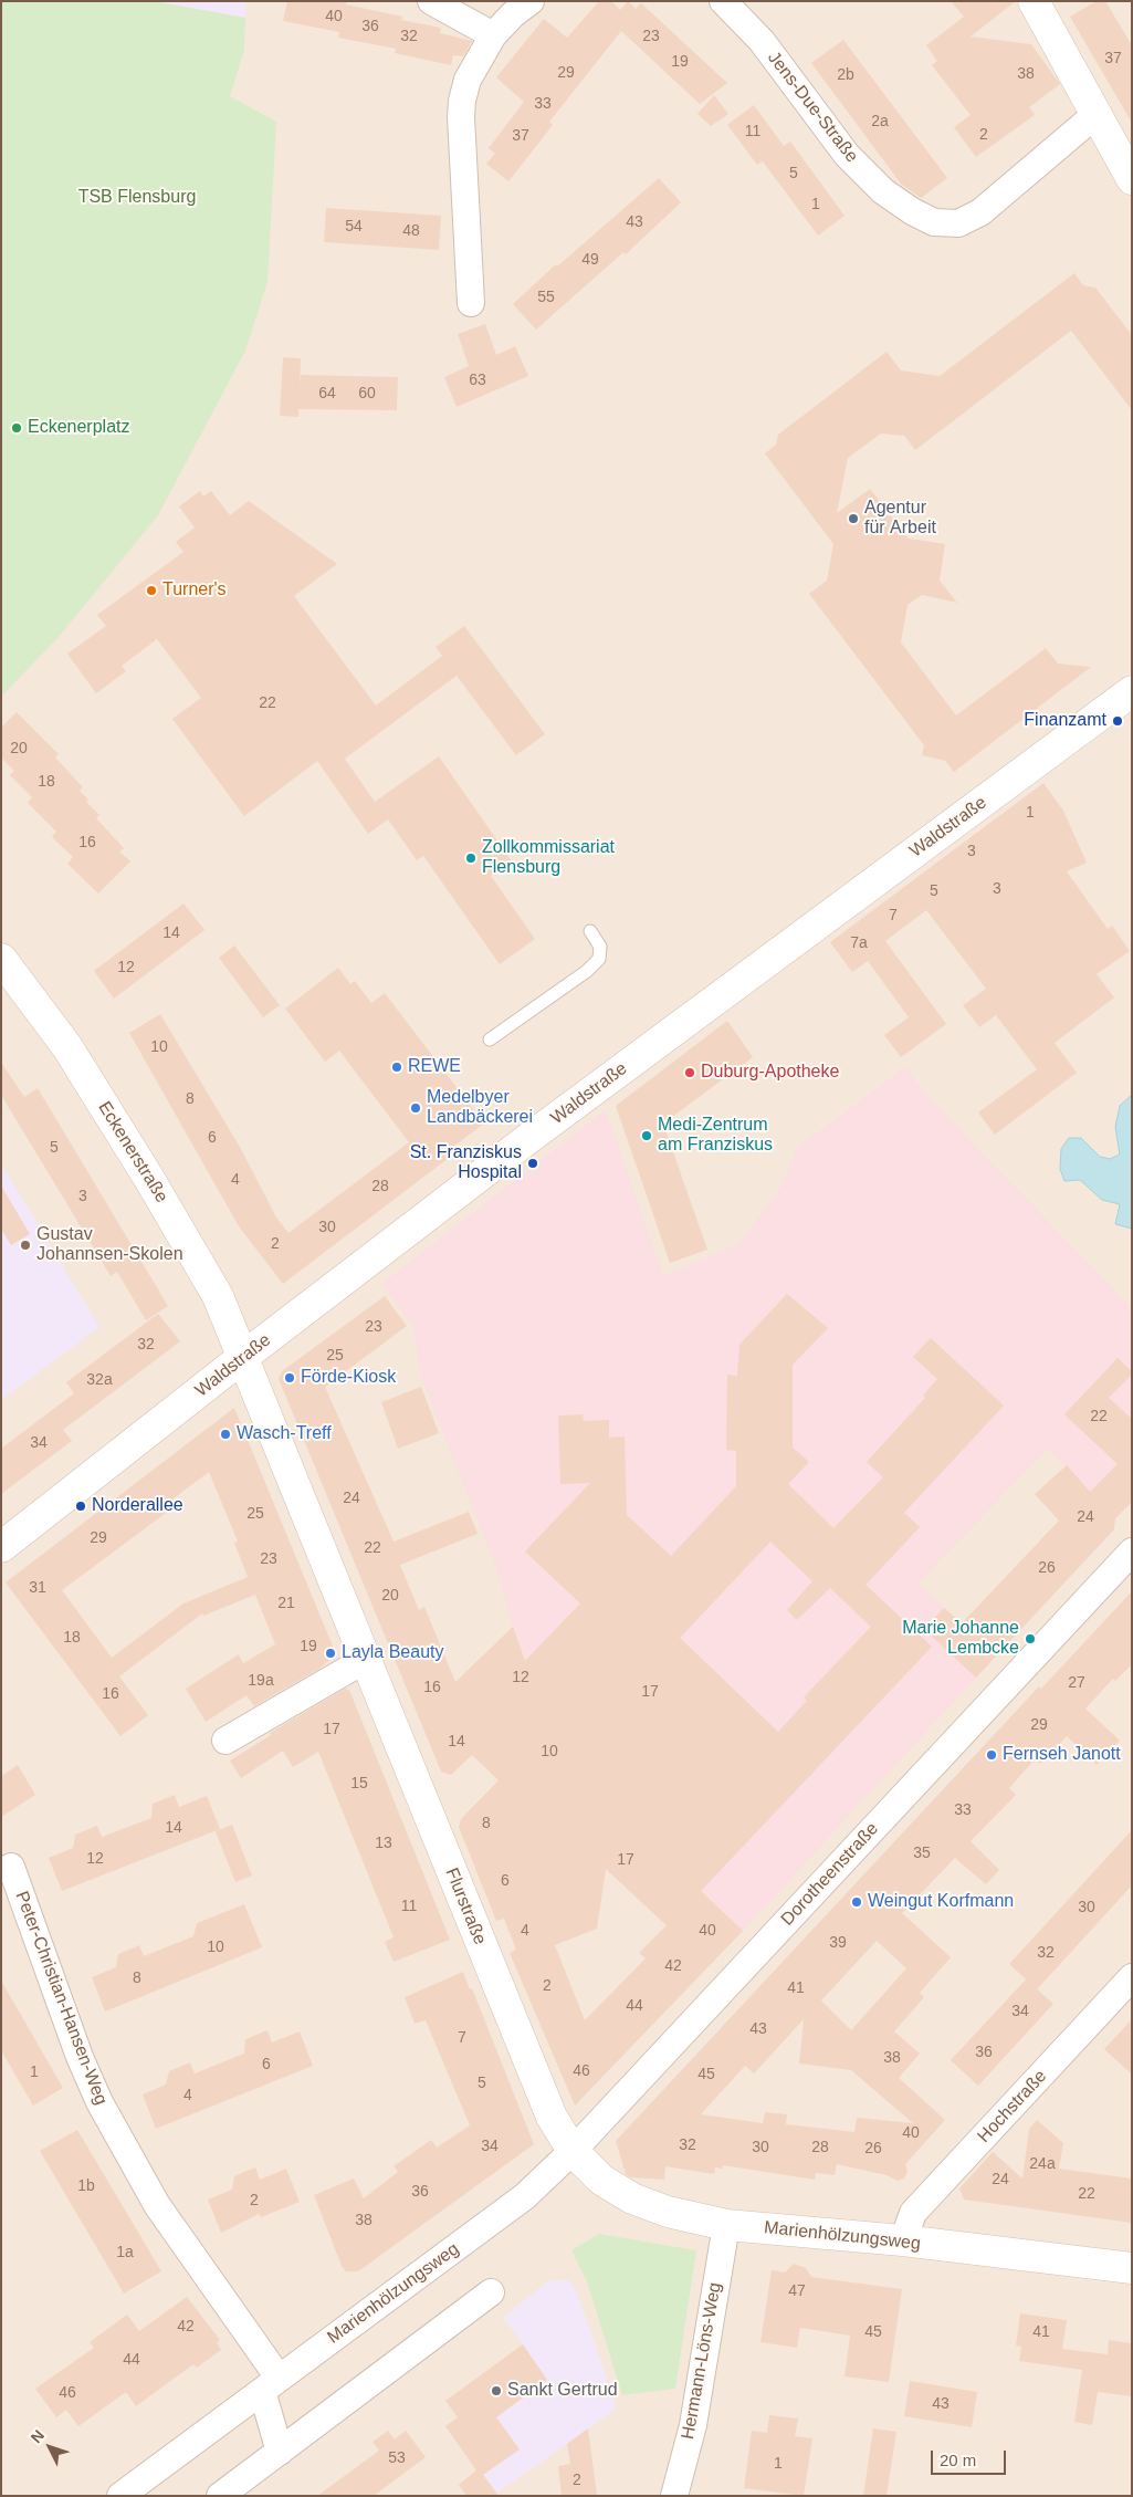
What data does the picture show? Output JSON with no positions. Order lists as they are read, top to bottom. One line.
{"streets":{"street":["Jens-Due-Straße","Waldstraße","Eckenerstraße","Dorotheenstraße","Flurstraße","Peter-Christian-Hansen-Weg","Hochstraße","Marienhölzungsweg","Hermann-Löns-Weg"]},"crossings":[["Waldstraße","Eckenerstraße"],["Waldstraße","Flurstraße"],["Eckenerstraße","Flurstraße"],["Dorotheenstraße","Flurstraße"],["Dorotheenstraße","Marienhölzungsweg"],["Flurstraße","Marienhölzungsweg"],["Peter-Christian-Hansen-Weg","Marienhölzungsweg"],["Hochstraße","Marienhölzungsweg"],["Marienhölzungsweg","Hermann-Löns-Weg"]],"parks":["TSB Flensburg"],"places":["Eckenerplatz","Agentur für Arbeit","Turner's","Finanzamt","Zollkommissariat Flensburg","REWE","Duburg-Apotheke","Medelbyer Landbäckerei","Medi-Zentrum am Franziskus","St. Franziskus Hospital","Gustav Johannsen-Skolen","Förde-Kiosk","Wasch-Treff","Norderallee","Marie Johanne Lembcke","Layla Beauty","Fernseh Janott","Weingut Korfmann","Sankt Gertrud"],"house_numbers":["40","36","32","23","37","19","29","38","2b","33","2a","11","2","37","5","1","43","54","48","49","55","63","64","60","22","20","18","1","16","3","3","5","7","14","7a","12","10","8","6","5","4","28","3","30","2","23","32","25","32a","22","34","24","25","24","29","22","23","26","31","20","21","18","19","12","19a","27","16","17","16","29","17","14","10","15","33","8","14","13","35","12","17","6","11","30","4","40","39","10","32","42","8","2","41","44","34","43","7","36","38","6","46","1","45","5","4","40","32","34","30","28","26","24a","24","1b","36","22","2","38","1a","47","42","45","41","44","46","43","53","1","2"],"scale_bar":"20 m","north":"top left"}
